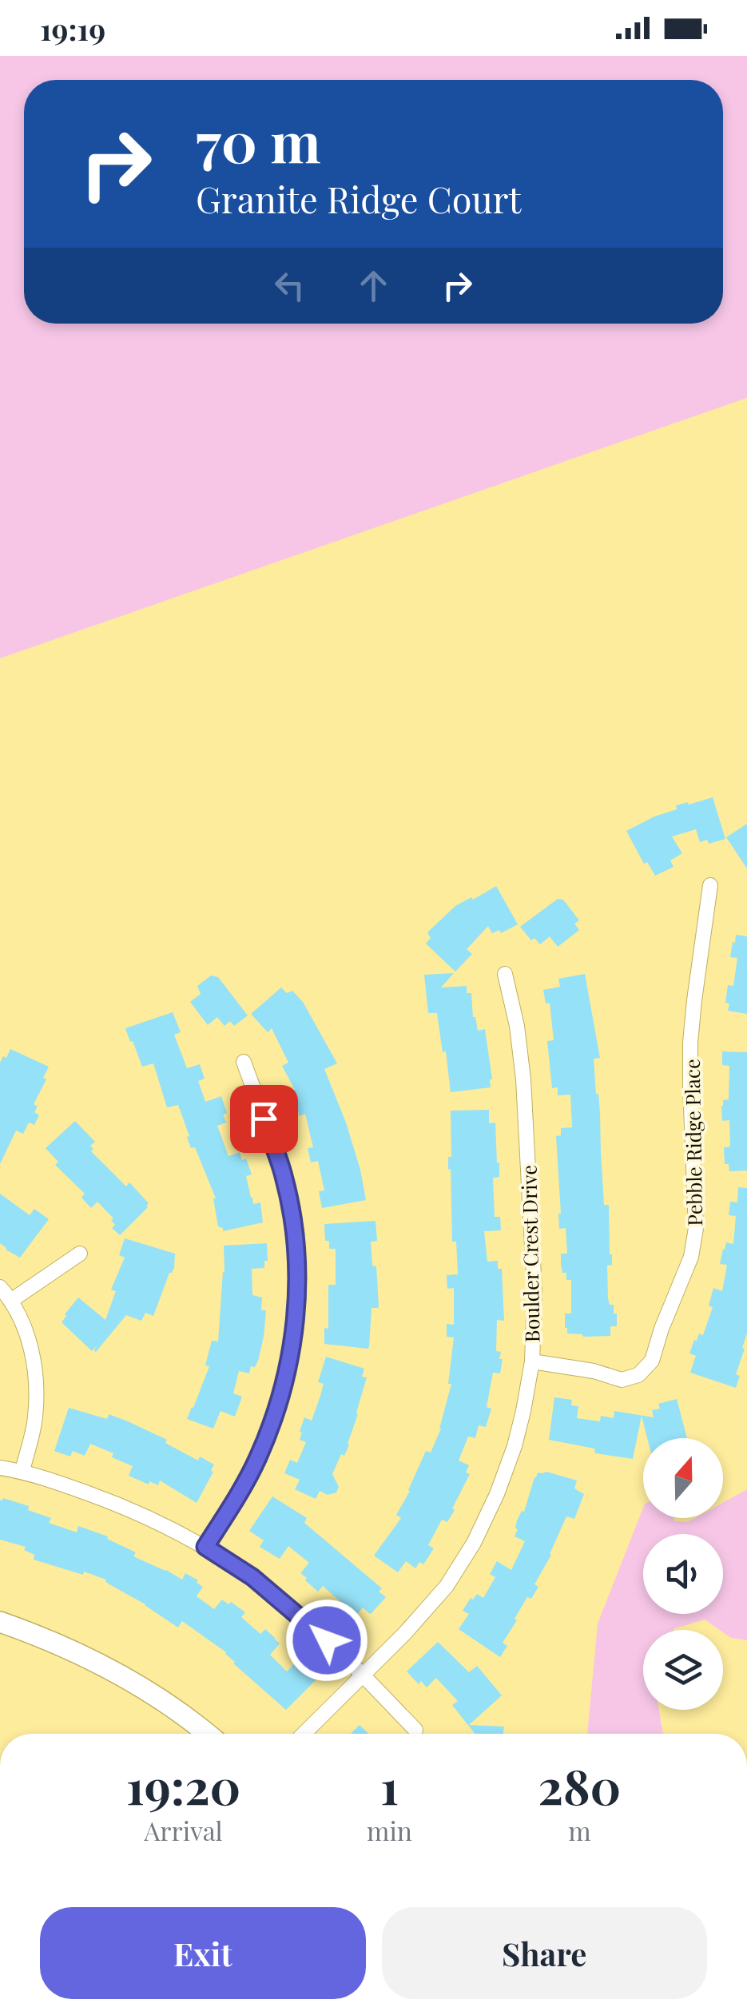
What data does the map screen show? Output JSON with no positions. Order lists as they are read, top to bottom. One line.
{"streets":{"street":["Pebble Ridge Place","Boulder Crest Drive"]},"crossings":[["Pebble Ridge Place","Boulder Crest Drive"]],"north":"top","page":{"status":"19:19","turn":["70 m","Granite Ridge Court"],"eta":["19:20","Arrival","1","min","280","m"],"buttons":["Exit","Share"]}}
